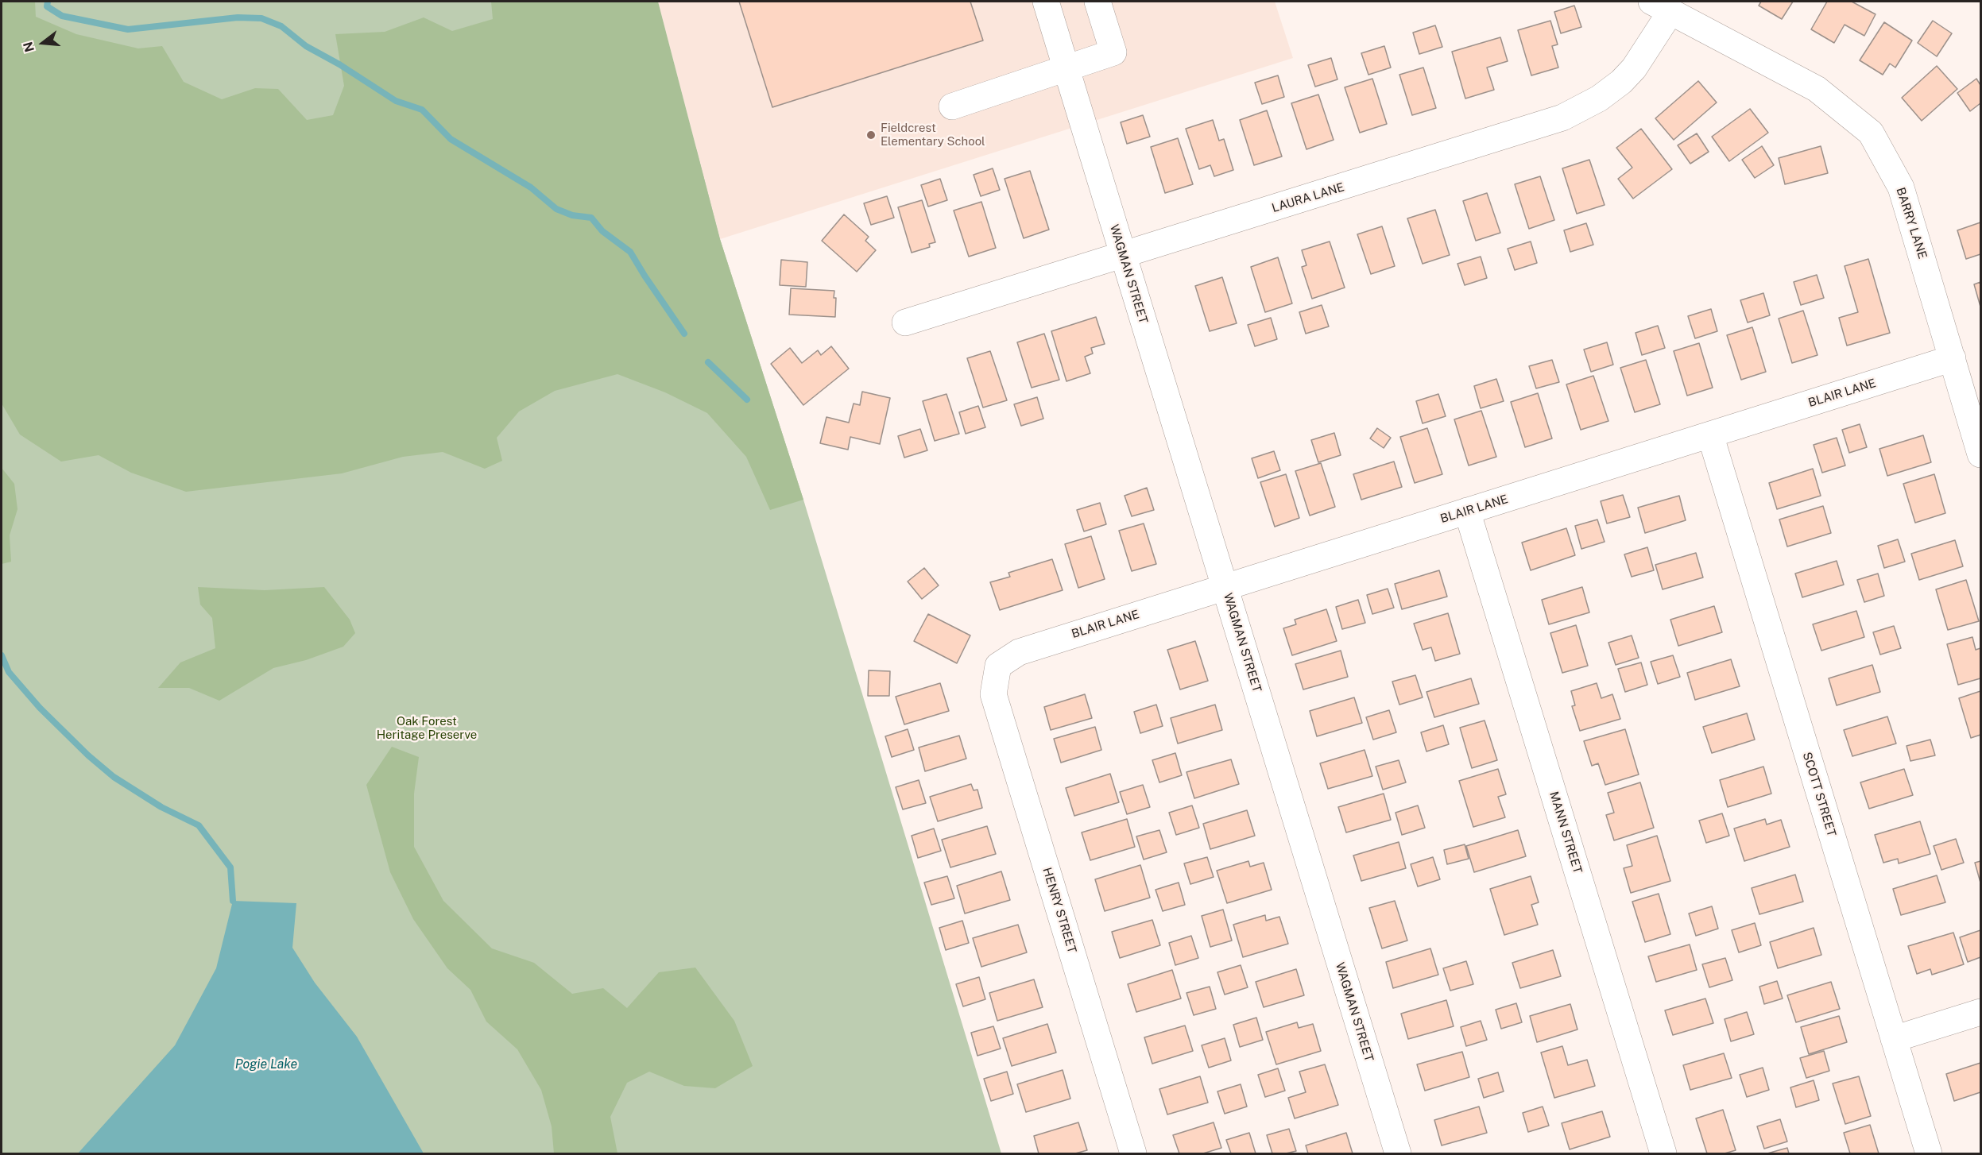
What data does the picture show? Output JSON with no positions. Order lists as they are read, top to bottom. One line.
{"streets":{"street":["LAURA LANE","BARRY LANE","WAGMAN STREET","BLAIR LANE","SCOTT STREET","MANN STREET","HENRY STREET"]},"crossings":[["LAURA LANE","BARRY LANE"],["LAURA LANE","WAGMAN STREET"],["BARRY LANE","BLAIR LANE"],["WAGMAN STREET","BLAIR LANE"],["BLAIR LANE","SCOTT STREET"],["BLAIR LANE","MANN STREET"],["BLAIR LANE","HENRY STREET"]],"water":["Pogie Lake"],"parks":["Oak Forest Heritage Preserve"],"places":["Fieldcrest Elementary School"],"north":"left"}
